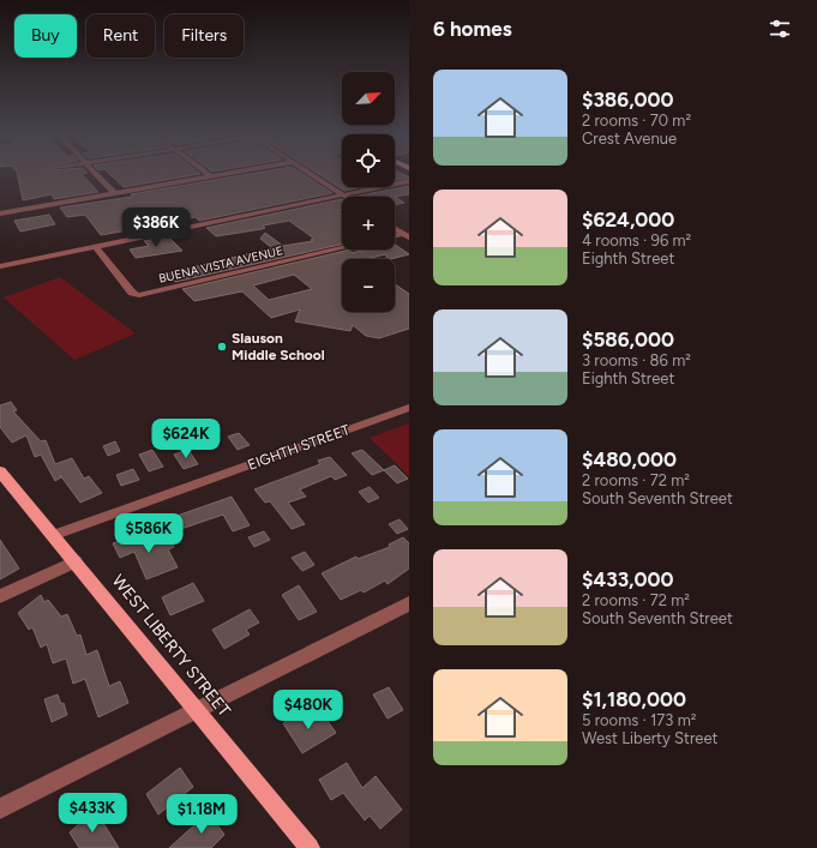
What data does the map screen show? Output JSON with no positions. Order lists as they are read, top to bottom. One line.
{"streets":{"main road":["WEST LIBERTY STREET"],"street":["BUENA VISTA AVENUE","EIGHTH STREET"]},"crossings":[["EIGHTH STREET","WEST LIBERTY STREET"]],"places":["Slauson Middle School"],"north":"top right","page":{"heading":"6 homes","chip":["Buy","Rent","Filters"],"list":[{"name":"$386,000","note":"2 rooms · 70 m² · Crest Avenue"},{"name":"$624,000","note":"4 rooms · 96 m² · Eighth Street"},{"name":"$586,000","note":"3 rooms · 86 m² · Eighth Street"},{"name":"$480,000","note":"2 rooms · 72 m² · South Seventh Street"},{"name":"$433,000","note":"2 rooms · 72 m² · South Seventh Street"},{"name":"$1,180,000","note":"5 rooms · 173 m² · West Liberty Street"}],"map_buttons":["+","−"],"price":["$386K","$624K","$586K","$480K","$433K","$1.18M"]}}
